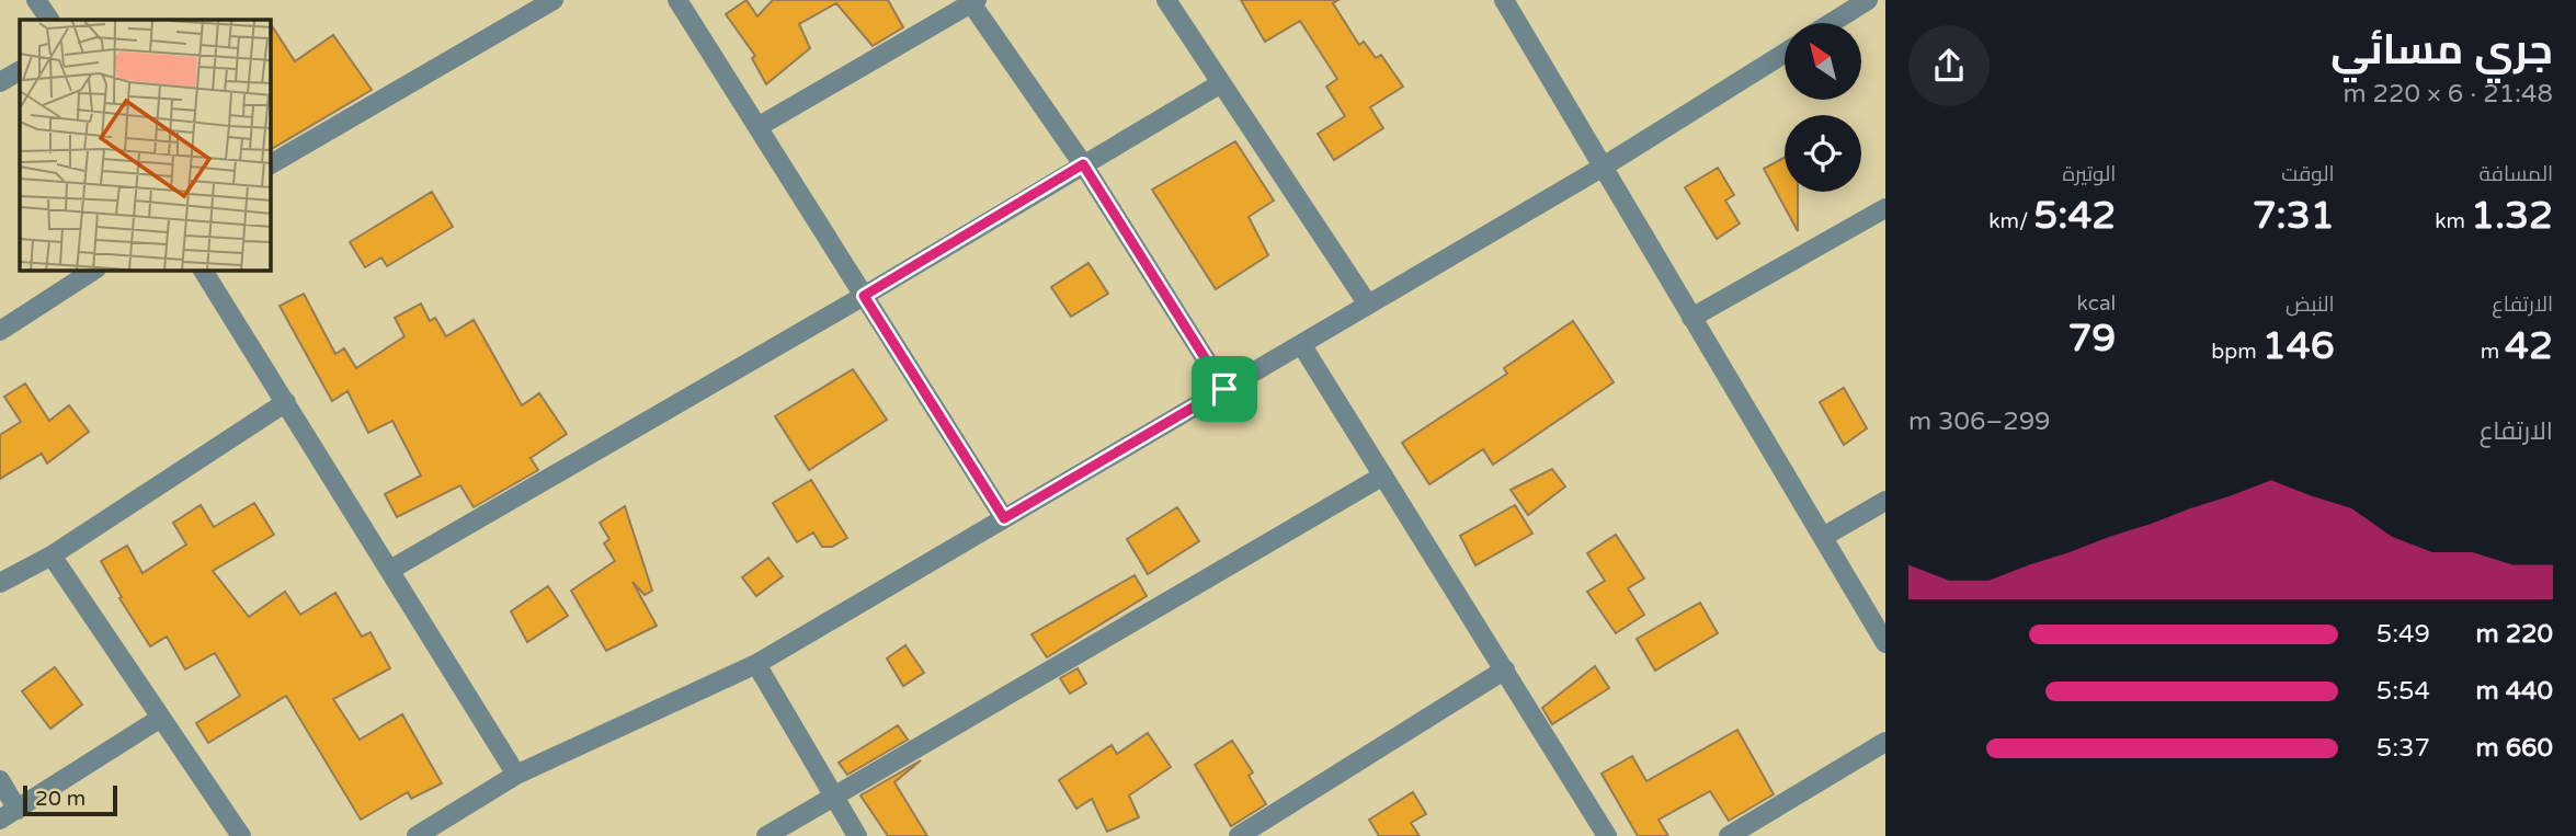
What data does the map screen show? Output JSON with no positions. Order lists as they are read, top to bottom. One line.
{"scale_bar":"20 m","north":"top left","page":{"heading":["جري مسائي","21:48 · 6 × 220 m"],"stats":[["المسافة","1.32 km"],["الوقت","7:31"],["الوتيرة","5:42 /km"],["الارتفاع","42 m"],["النبض","146 bpm"],["kcal","79"]],"chart":["الارتفاع","299–306 m"],"list":[{"name":"220 m","note":"5:49"},{"name":"440 m","note":"5:54"},{"name":"660 m","note":"5:37"}],"scale":"20 m"}}
